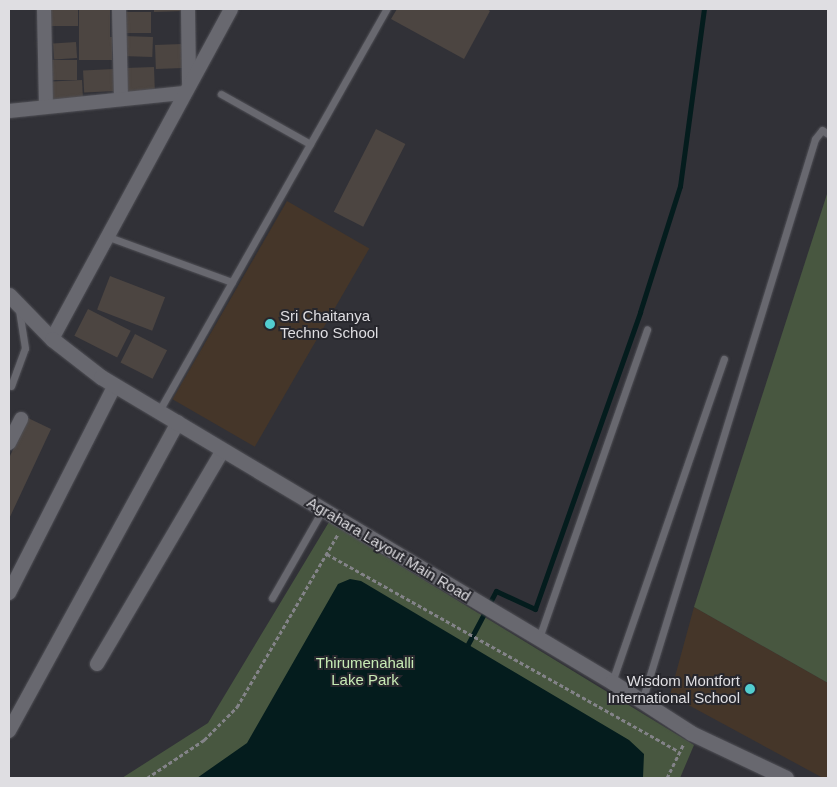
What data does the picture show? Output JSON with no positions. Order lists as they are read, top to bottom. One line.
{"streets":{"street":["Agrahara Layout Main Road"]},"parks":["Thirumenahalli Lake Park"],"places":["Sri Chaitanya Techno School","Wisdom Montfort International School"]}
